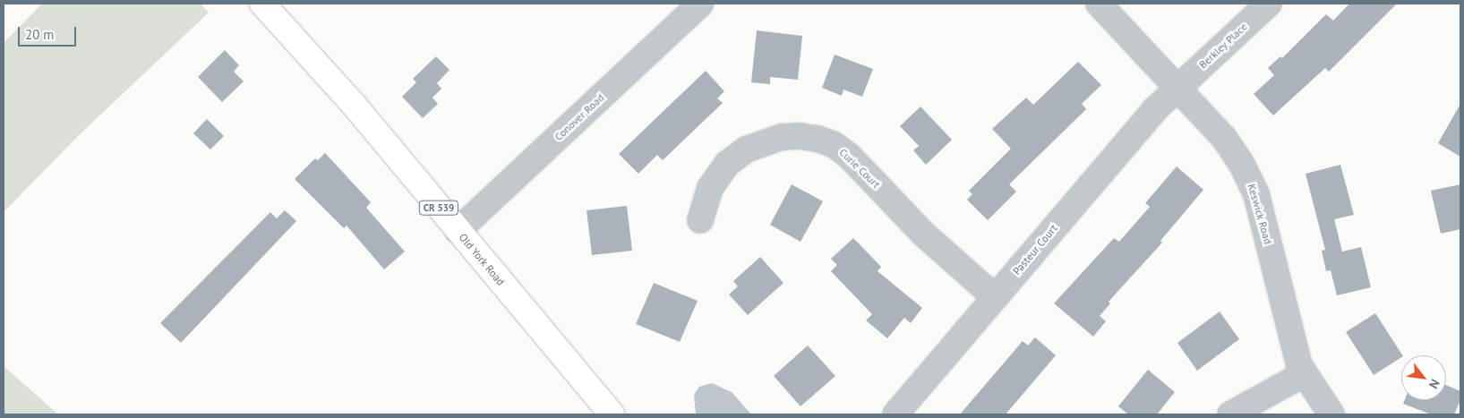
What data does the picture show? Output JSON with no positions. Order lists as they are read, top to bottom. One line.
{"streets":{"main road":["CR 539","Old York Road"],"street":["Berkley Place","Conover Road","Curie Court","Keswick Road","Pasteur Court"]},"crossings":[["Berkley Place","Keswick Road"],["Berkley Place","Pasteur Court"],["Conover Road","Old York Road"],["Curie Court","Pasteur Court"],["Keswick Road","Pasteur Court"]],"scale_bar":"20 m","north":"bottom right"}
